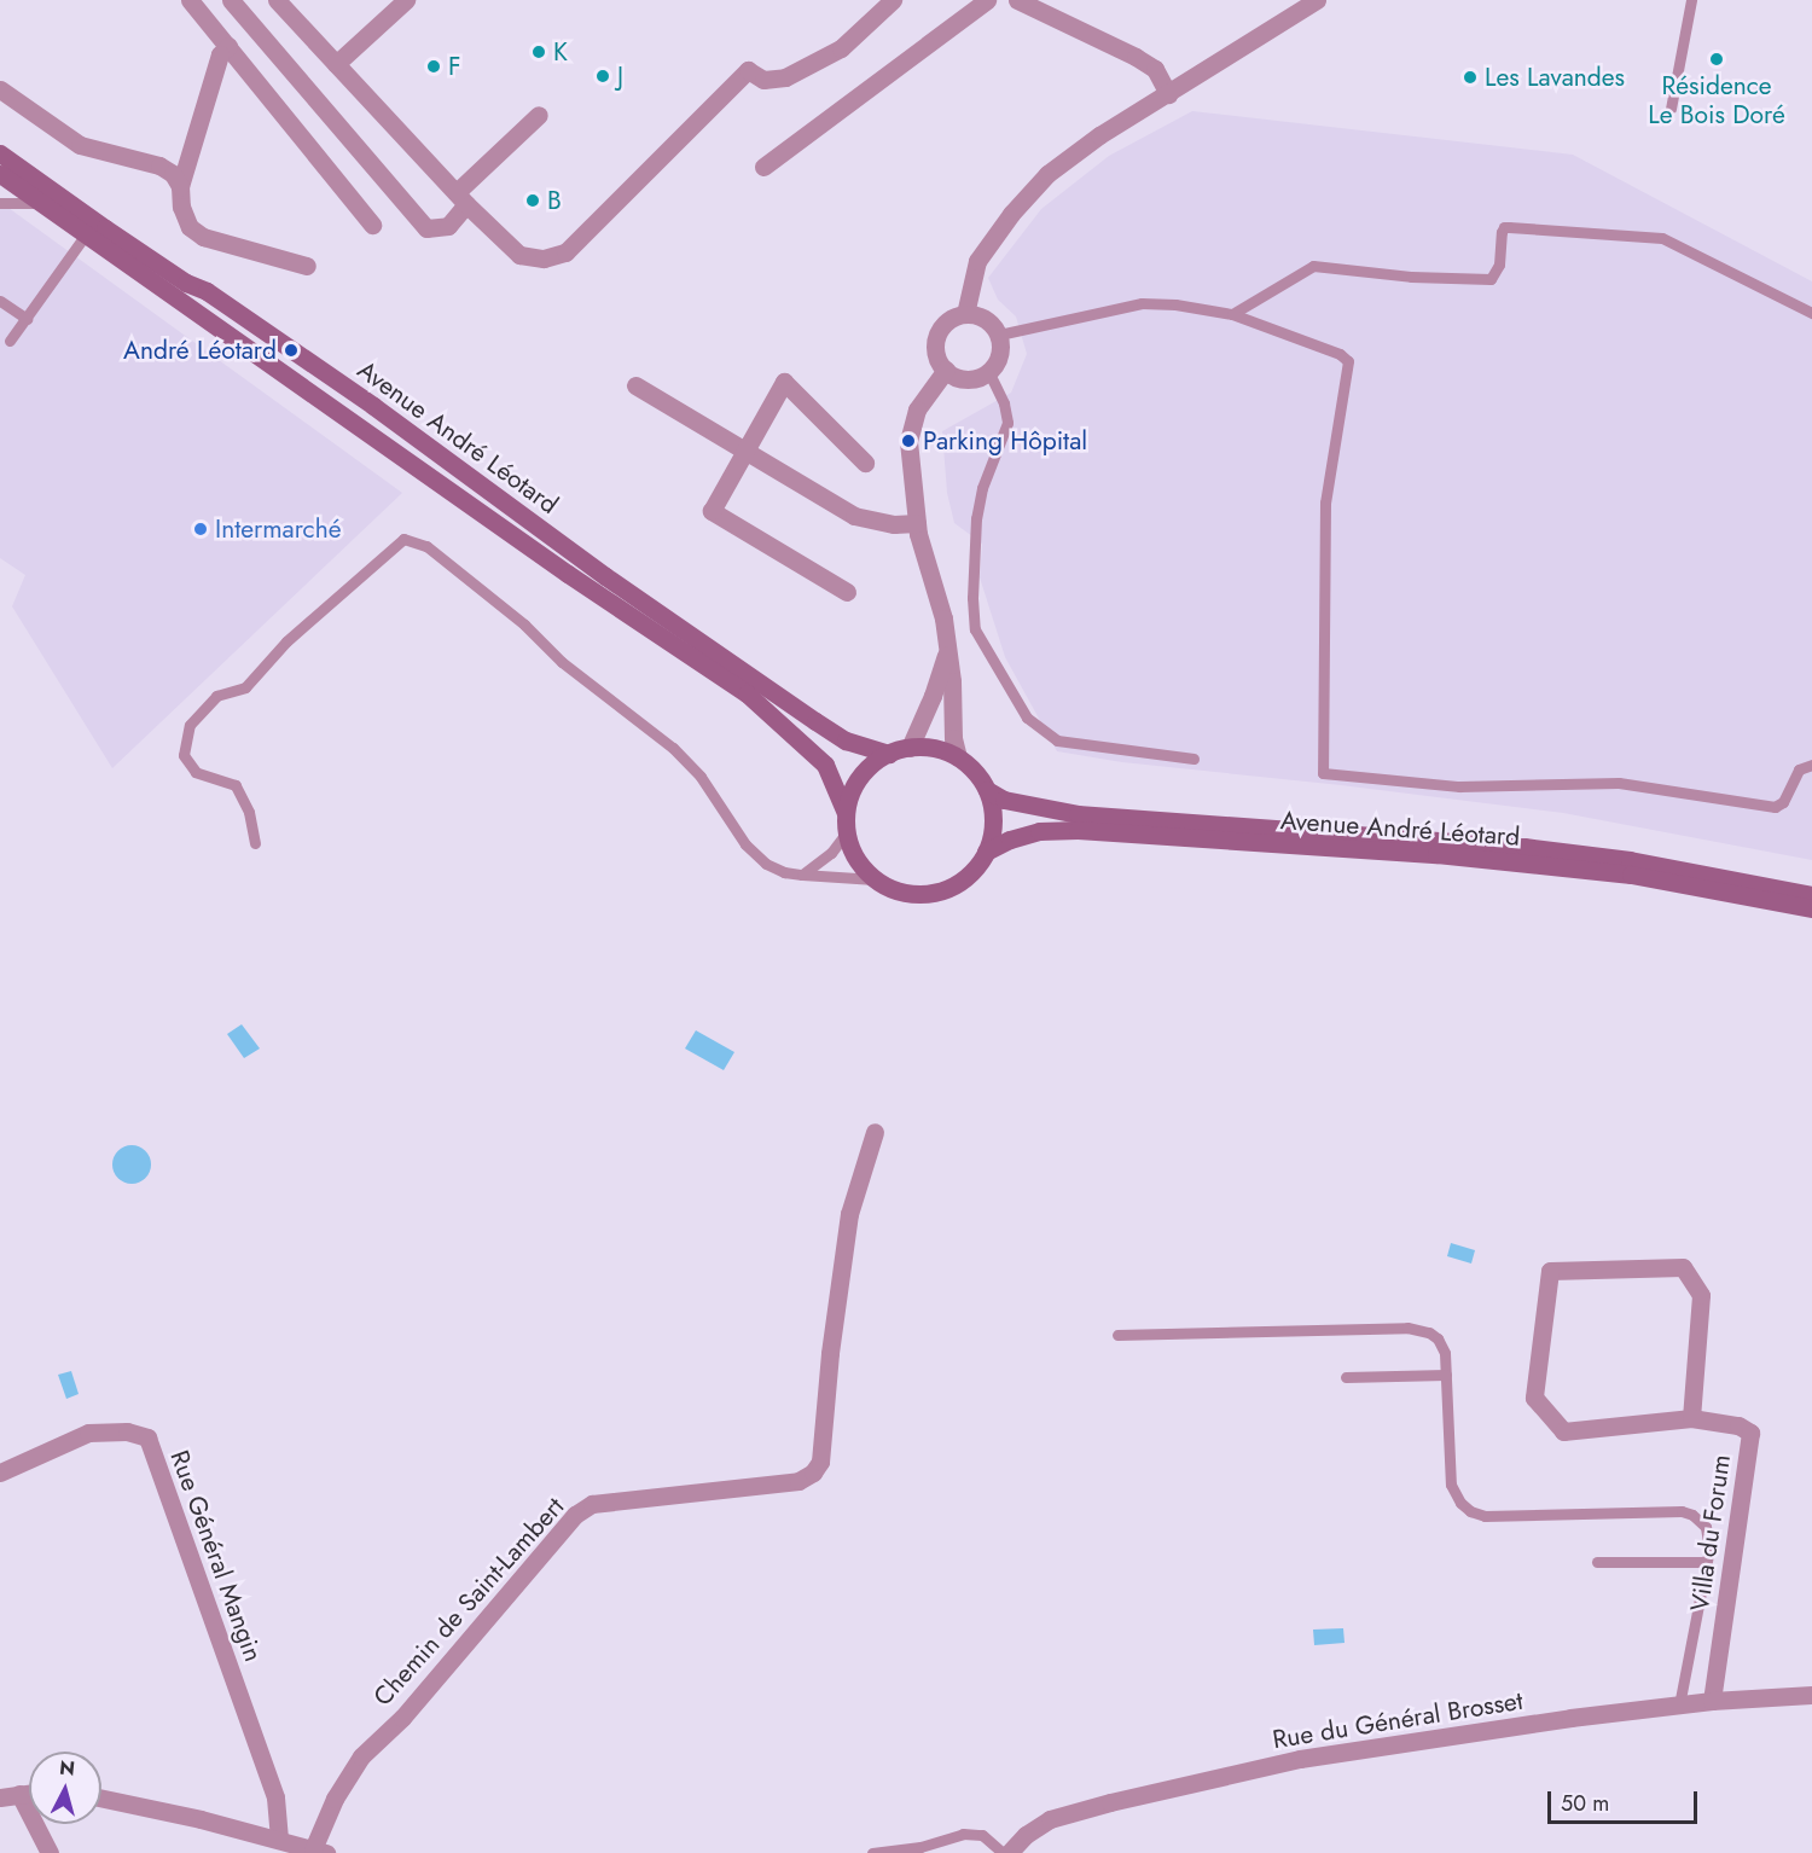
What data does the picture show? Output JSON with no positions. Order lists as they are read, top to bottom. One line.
{"streets":{"main road":["Avenue André Léotard"],"street":["Villa du Forum","Rue Général Mangin","Chemin de Saint-Lambert","Rue du Général Brosset"]},"crossings":[["Villa du Forum","Rue du Général Brosset"]],"places":["K","Résidence Le Bois Doré","F","J","Les Lavandes","B","André Léotard","Parking Hôpital","Intermarché"],"scale_bar":"50 m","north":"top"}
